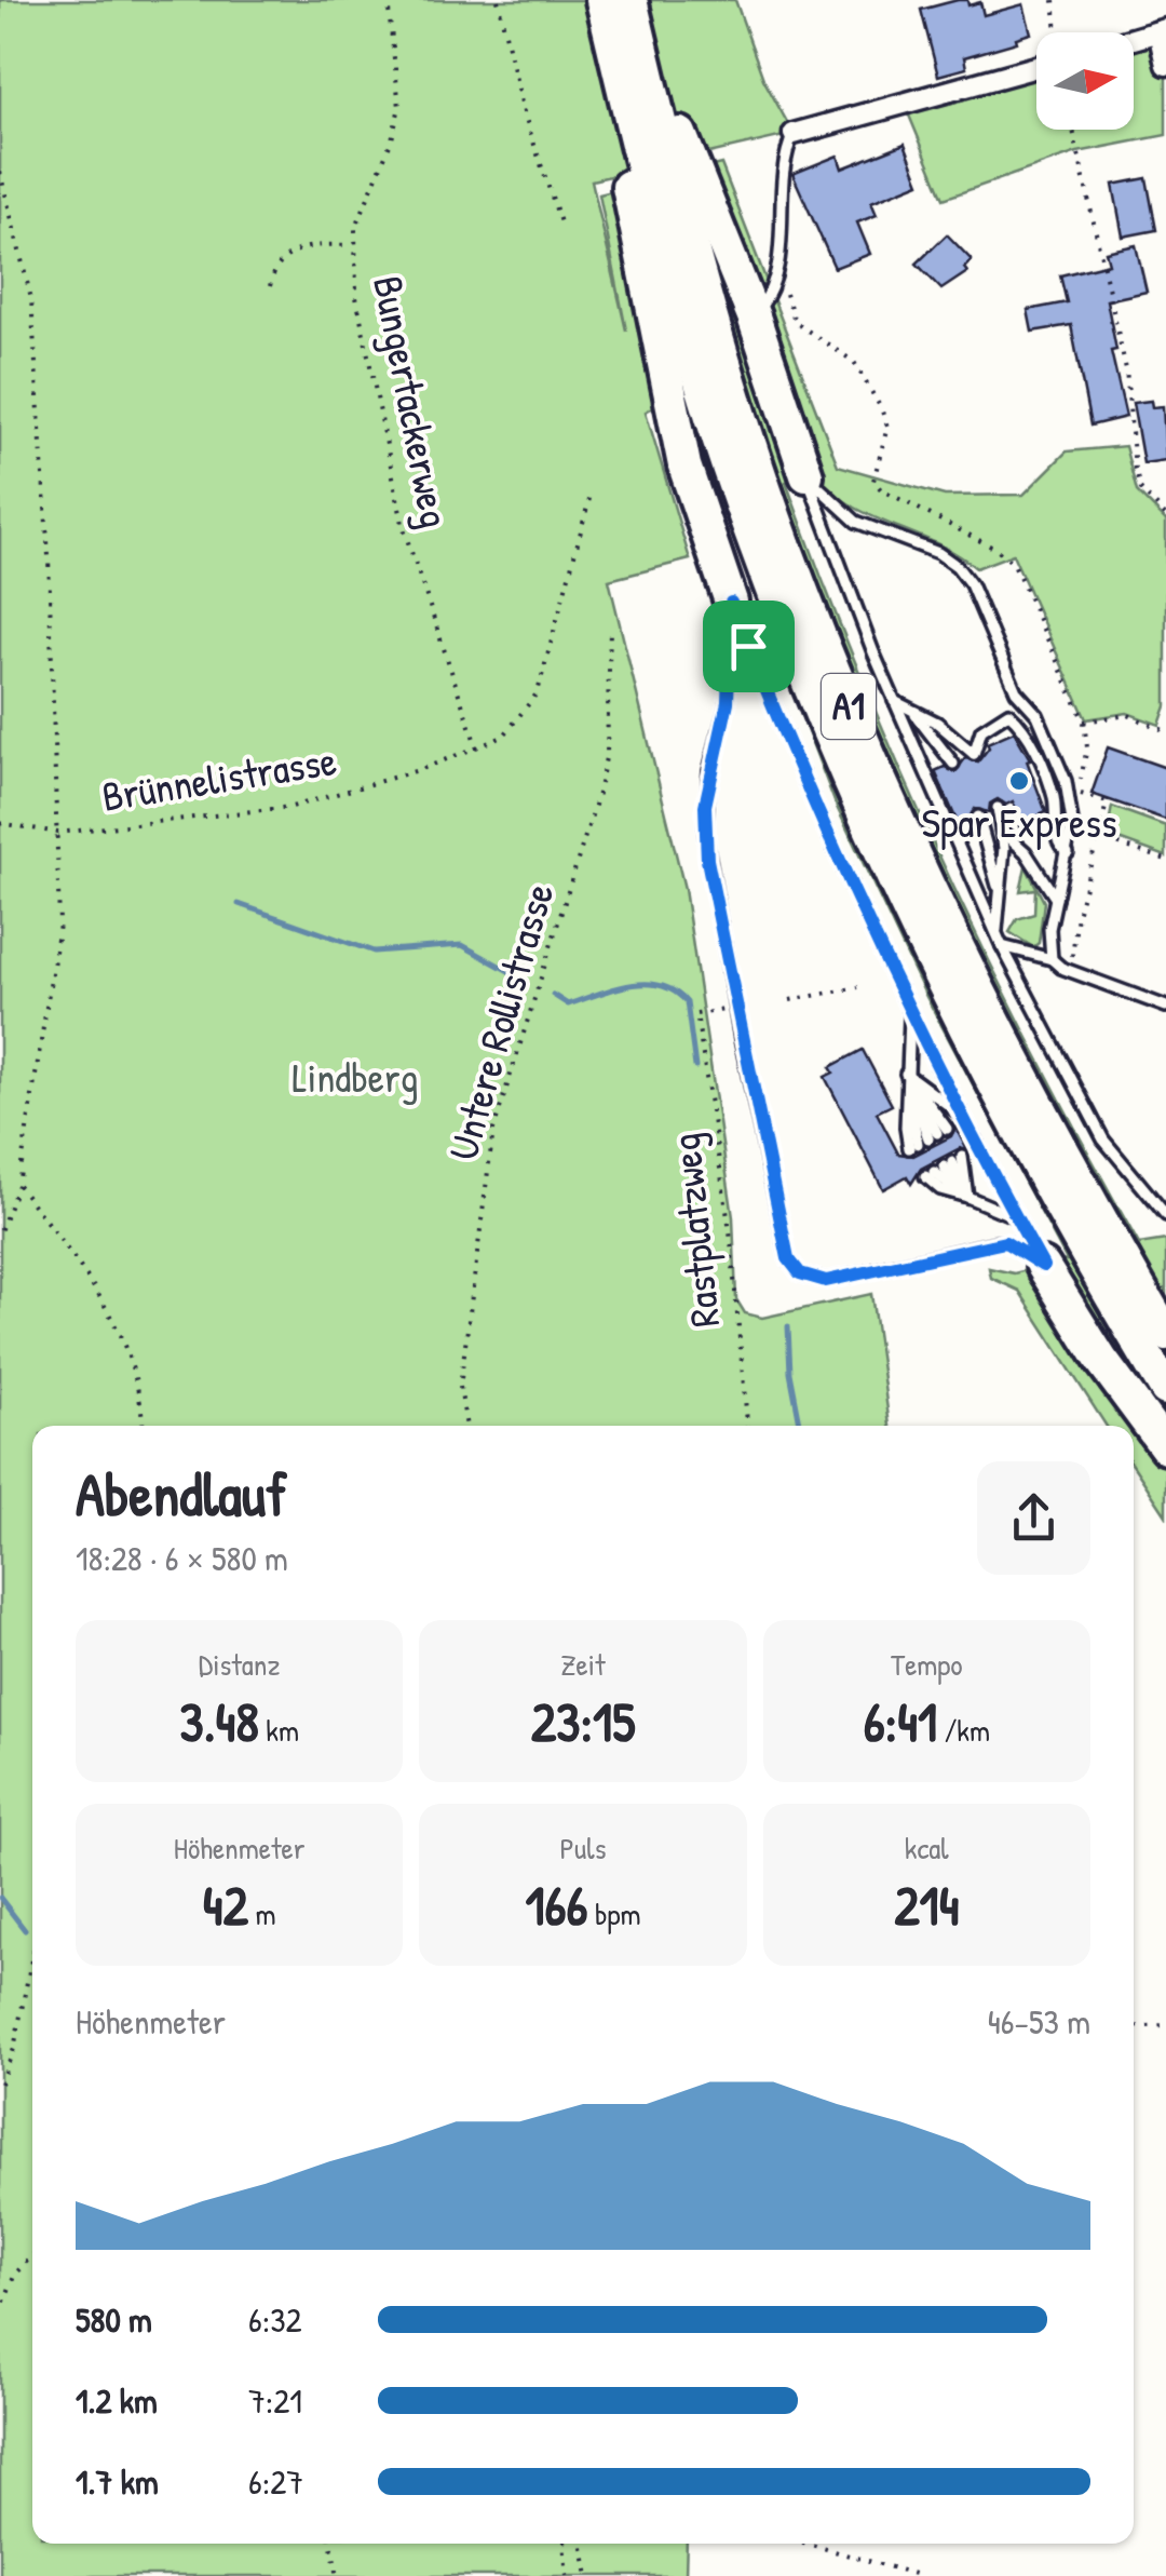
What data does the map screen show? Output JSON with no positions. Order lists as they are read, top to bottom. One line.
{"streets":{"highway":["A1"],"path":["Bungertackerweg","Brünnelistrasse","Untere Rollistrasse","Rastplatzweg"]},"crossings":[["Bungertackerweg","Brünnelistrasse"]],"parks":["Lindberg"],"places":["Spar Express"],"north":"right","page":{"heading":["Abendlauf","18:28 · 6 × 580 m"],"stats":[["Distanz","3.48 km"],["Zeit","23:15"],["Tempo","6:41 /km"],["Höhenmeter","42 m"],["Puls","166 bpm"],["kcal","214"]],"chart":["Höhenmeter","46–53 m"],"list":[{"name":"580 m","note":"6:32"},{"name":"1.2 km","note":"7:21"},{"name":"1.7 km","note":"6:27"}]}}
